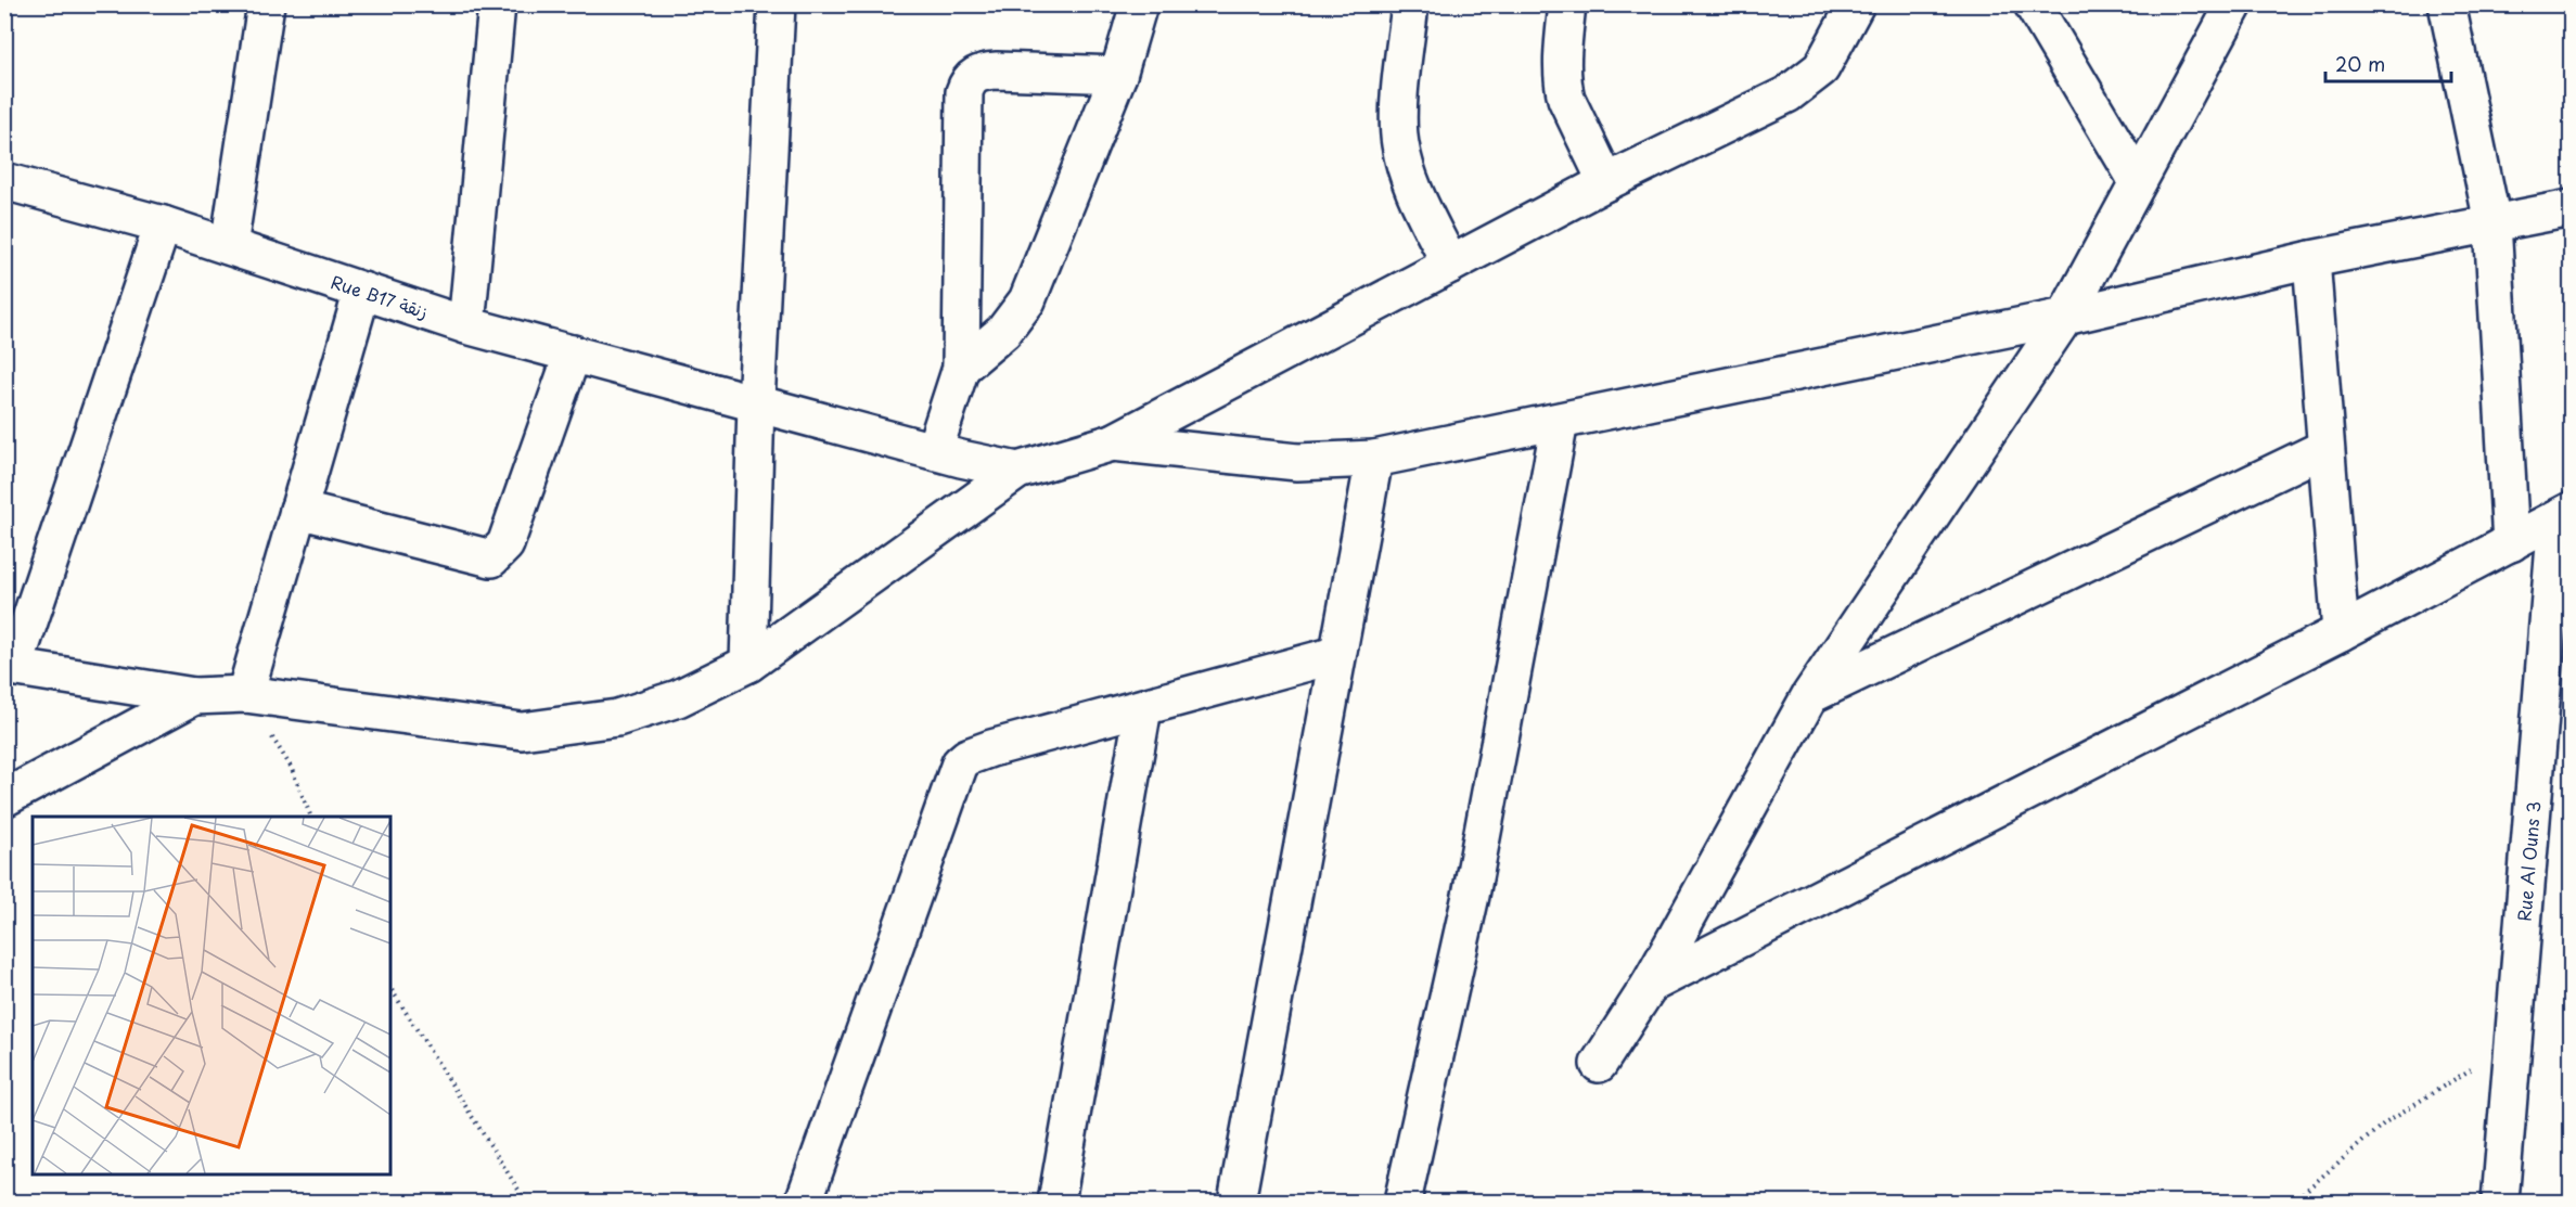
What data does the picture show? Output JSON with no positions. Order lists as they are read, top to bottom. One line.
{"streets":{"street":["Rue B17 زنقة","Rue Al Ouns 3"]},"scale_bar":"20 m"}
